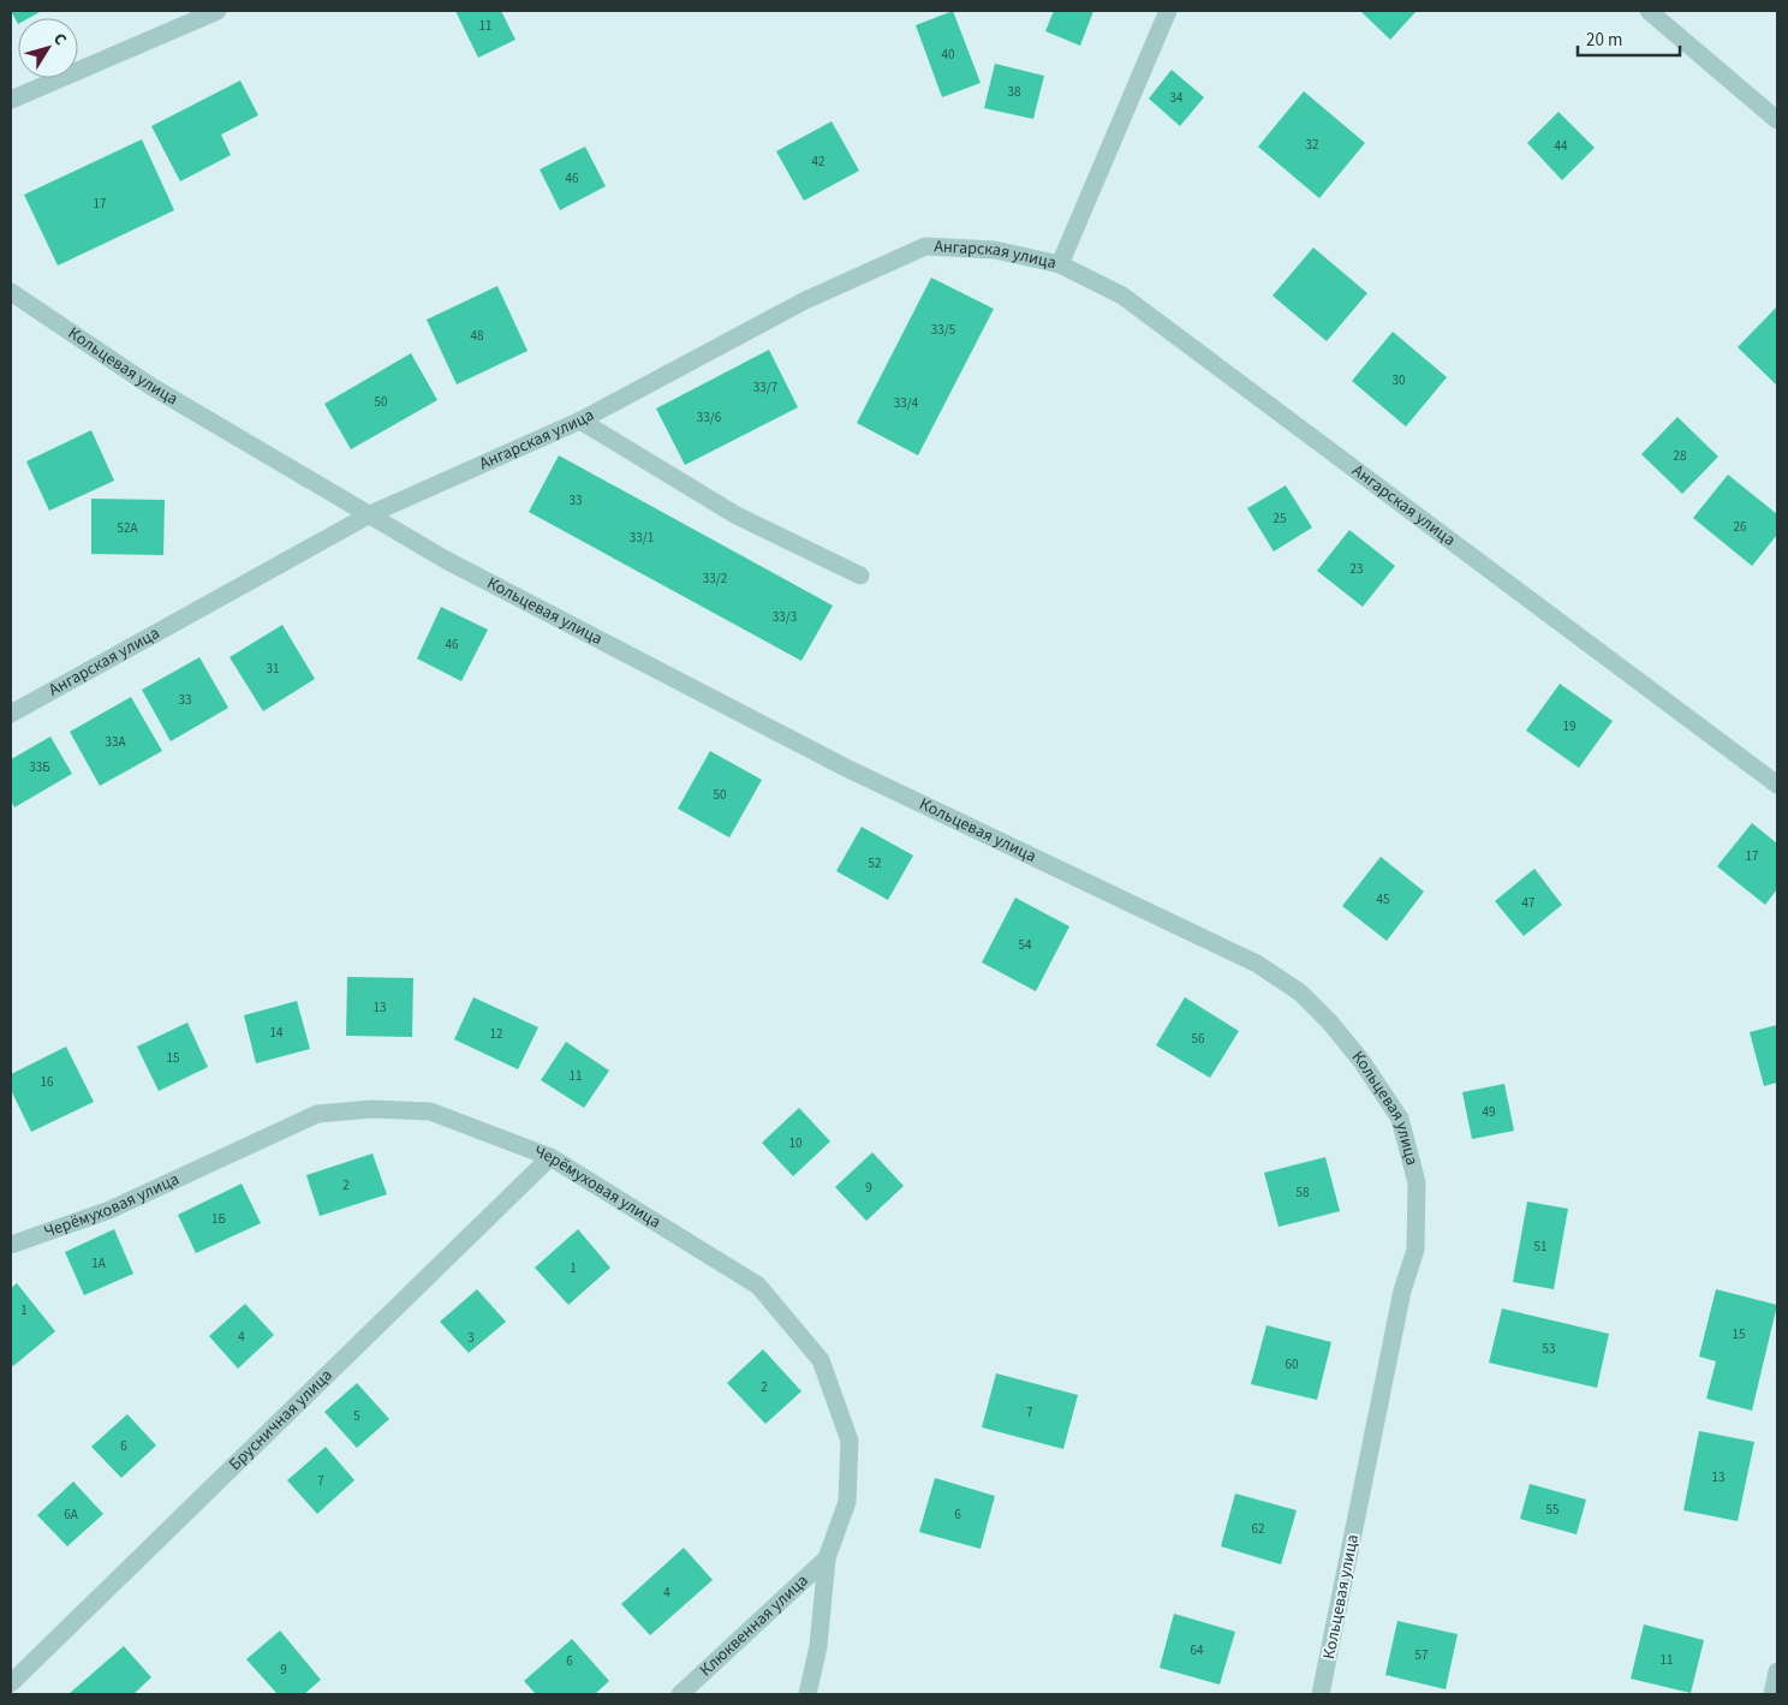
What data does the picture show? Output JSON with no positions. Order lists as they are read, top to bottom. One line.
{"streets":{"street":["Ангарская улица","Кольцевая улица","Черёмуховая улица","Брусничная улица","Клюквенная улица"]},"crossings":[["Ангарская улица","Кольцевая улица"],["Черёмуховая улица","Брусничная улица"],["Черёмуховая улица","Клюквенная улица"]],"house_numbers":["11","40","38","34","32","44","42","46","17","33/5","48","30","33/7","50","33/4","33/6","28","33","25","26","52А","33/1","23","33/2","33/3","46","31","33","19","33А","33Б","50","17","52","45","47","54","13","14","12","56","15","11","16","49","10","2","9","58","1Б","51","1А","1","1","15","4","3","53","60","2","7","5","6","13","7","55","6А","6","62","4","64","57","11","6","9"],"scale_bar":"20 m","north":"top right"}
